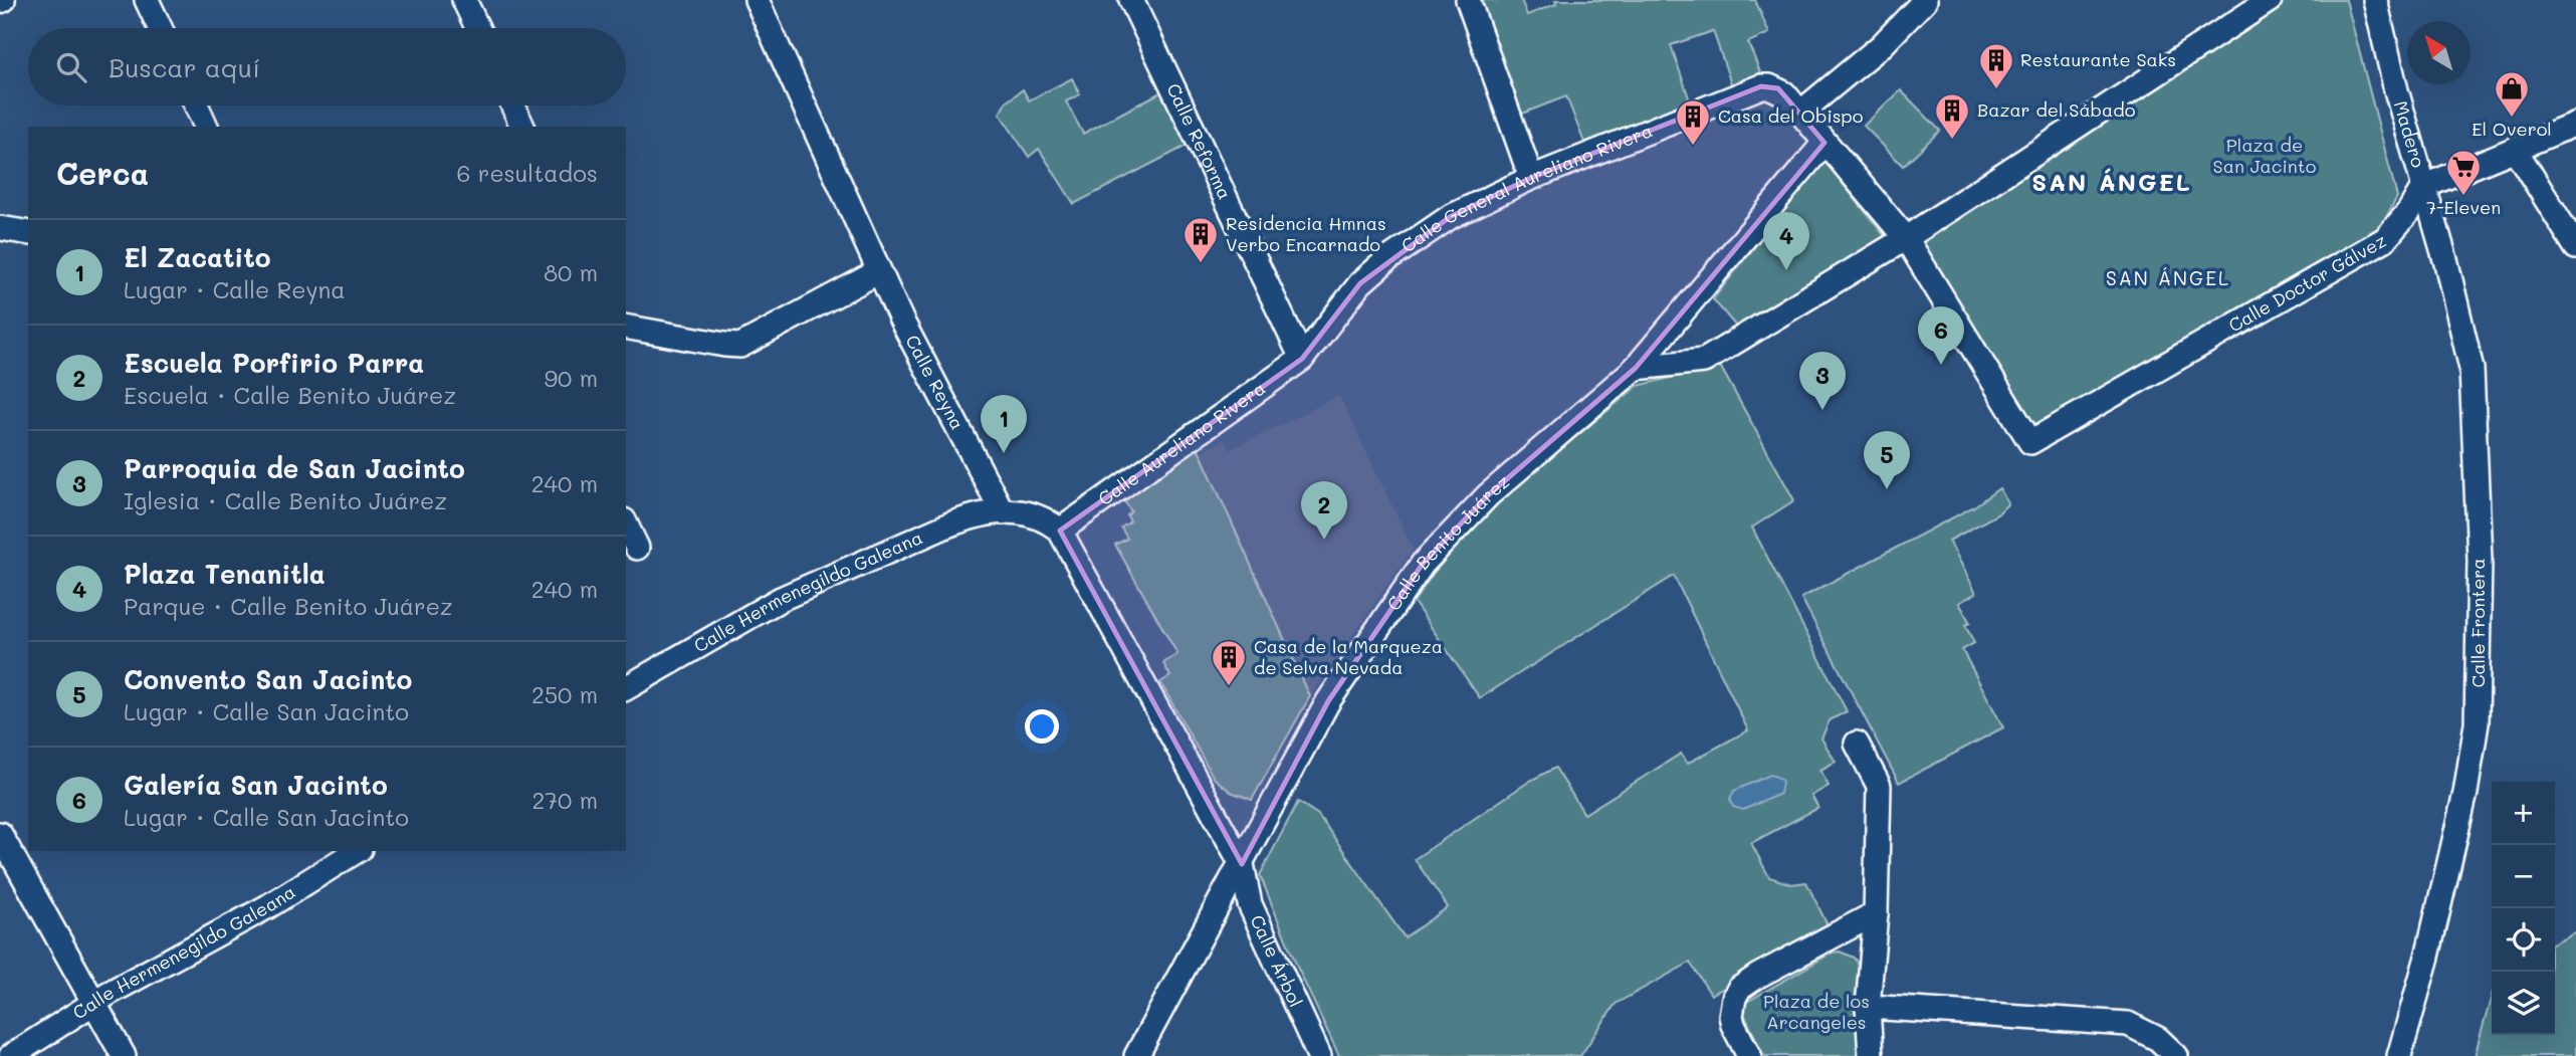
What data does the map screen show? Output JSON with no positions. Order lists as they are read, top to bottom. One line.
{"streets":{"street":["Madero","Calle Reforma","Calle General Aureliano Rivera","Calle Doctor Gálvez","Calle Reyna","Calle Aureliano Rivera","Calle Benito Juárez","Calle Hermenegildo Galeana","Calle Frontera","Calle Árbol"]},"crossings":[["Madero","Calle Doctor Gálvez"],["Madero","Calle Frontera"],["Calle Reforma","Calle General Aureliano Rivera"],["Calle Reforma","Calle Aureliano Rivera"],["Calle General Aureliano Rivera","Calle Aureliano Rivera"],["Calle Doctor Gálvez","Calle Frontera"],["Calle Reyna","Calle Hermenegildo Galeana"],["Calle Benito Juárez","Calle Árbol"]],"districts":["SAN ÁNGEL","SAN ÁNGEL"],"parks":["Plaza de San Jacinto","Plaza de los Arcangeles"],"places":{"building":["Restaurante Saks","Bazar del Sábado","Casa del Obispo","Residencia Hmnas Verbo Encarnado","Casa de la Marqueza de Selva Nevada"],"shop":["El Overol"],"supermarket":["7-Eleven"]},"north":"top left","page":{"search":"Buscar aquí","heading":["Cerca","6 resultados"],"pins":["4","6","3","1","5","2"],"list":[{"mark":"1","name":"El Zacatito","note":"Lugar · Calle Reyna","value":"80 m"},{"mark":"2","name":"Escuela Porfirio Parra","note":"Escuela · Calle Benito Juárez","value":"90 m"},{"mark":"3","name":"Parroquia de San Jacinto","note":"Iglesia · Calle Benito Juárez","value":"240 m"},{"mark":"4","name":"Plaza Tenanitla","note":"Parque · Calle Benito Juárez","value":"240 m"},{"mark":"5","name":"Convento San Jacinto","note":"Lugar · Calle San Jacinto","value":"250 m"},{"mark":"6","name":"Galería San Jacinto","note":"Lugar · Calle San Jacinto","value":"270 m"}],"map_buttons":["+","−"]}}
